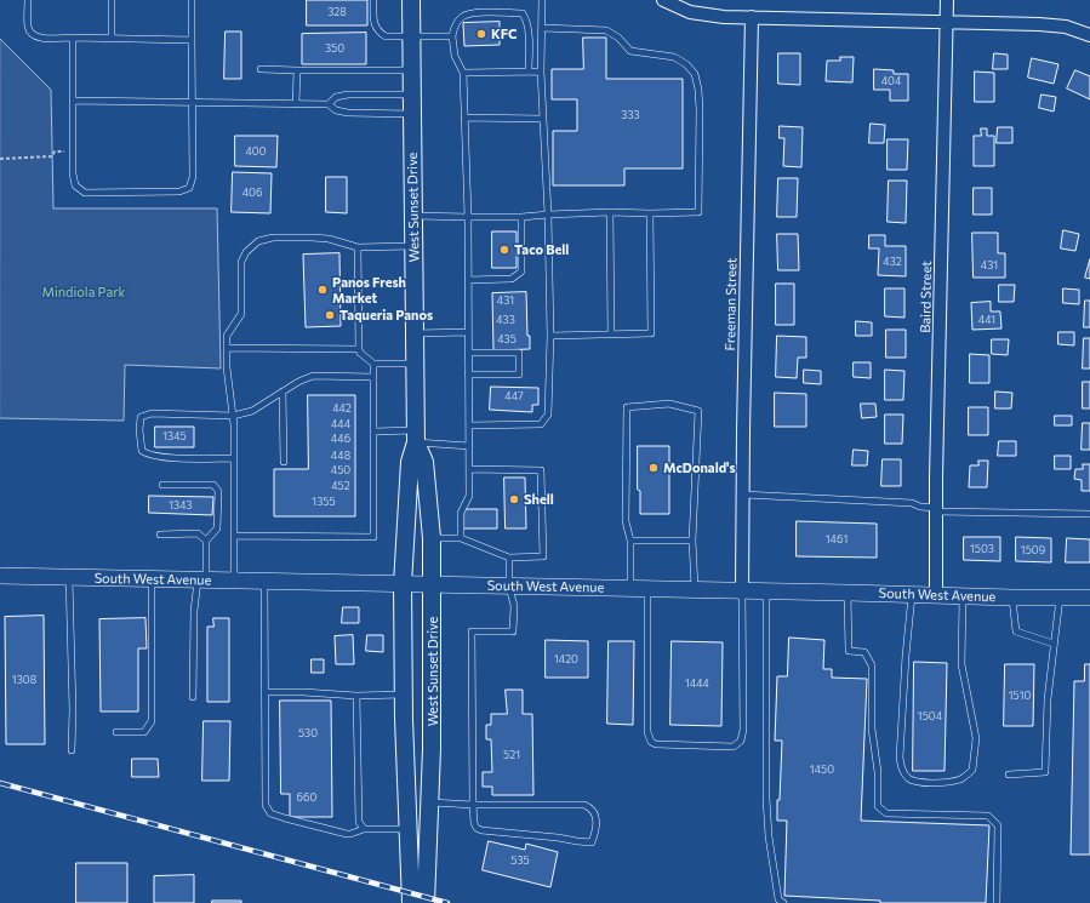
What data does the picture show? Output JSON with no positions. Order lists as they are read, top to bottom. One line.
{"streets":{"main road":["West Sunset Drive"],"street":["Baird Street","Freeman Street","South West Avenue"]},"crossings":[["West Sunset Drive","South West Avenue"],["Baird Street","South West Avenue"],["Freeman Street","South West Avenue"]],"parks":["Mindiola Park"],"places":["KFC","Taco Bell","Panos Fresh Market","Taqueria Panos","McDonald's","Shell"],"house_numbers":["328","350","404","333","400","406","432","431","431","433","441","435","447","442","444","1345","446","448","450","452","1355","1343","1461","1503","1509","1420","1308","1444","1510","1504","530","521","1450","660","535"]}
